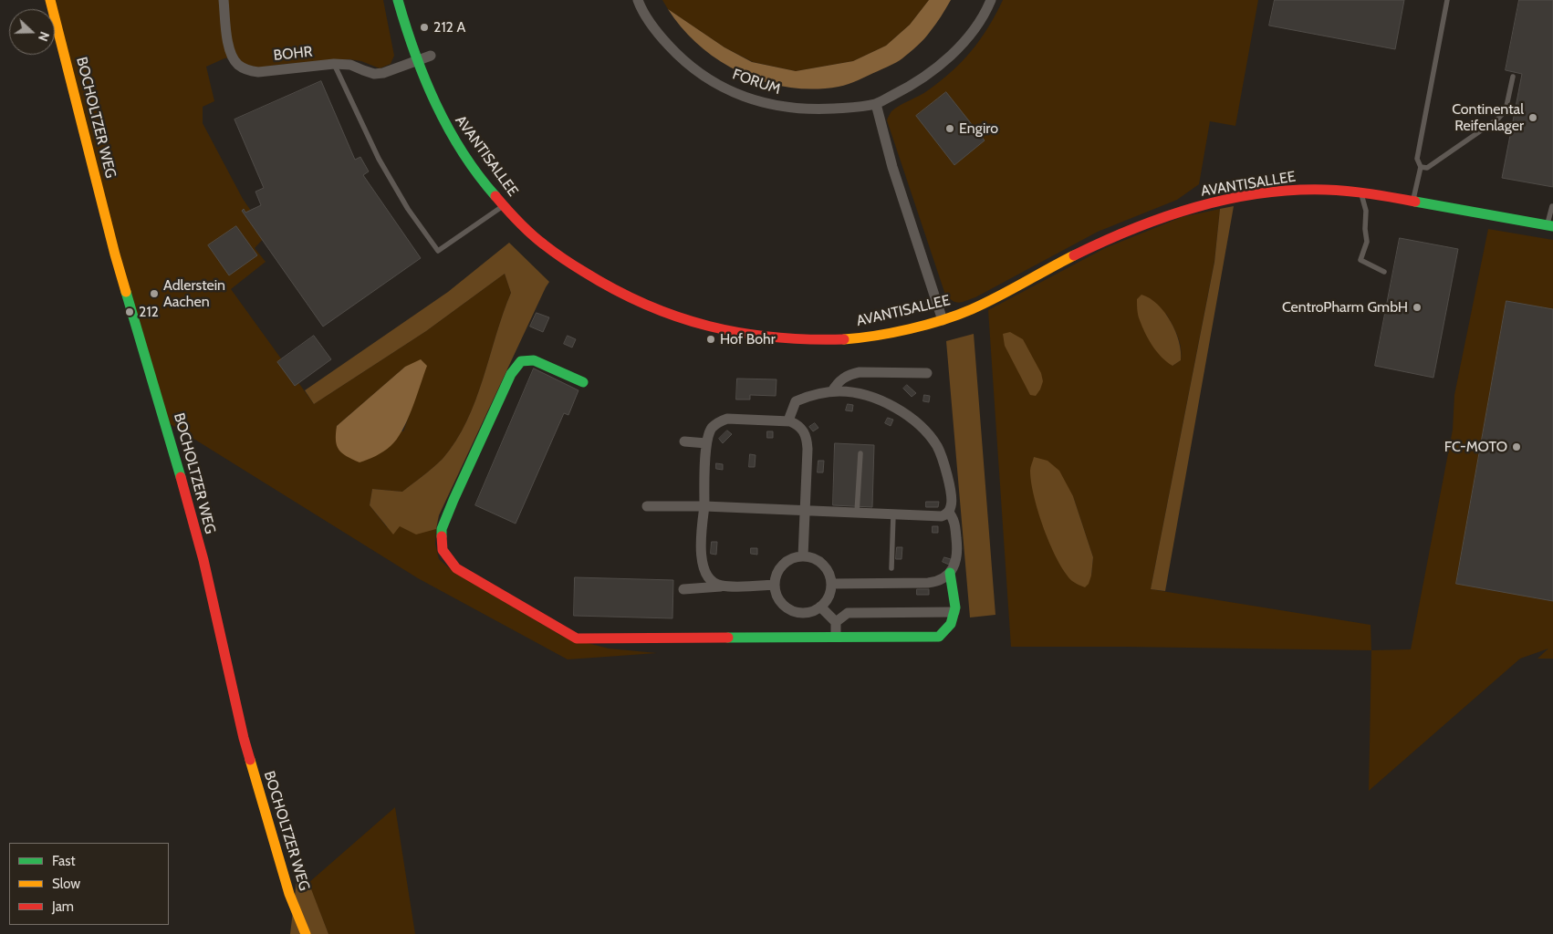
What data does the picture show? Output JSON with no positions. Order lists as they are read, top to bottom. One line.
{"streets":{"street":["BOHR","FORUM","BOCHOLTZER WEG","AVANTISALLEE"]},"crossings":[["BOHR","AVANTISALLEE"]],"places":["212 A","Continental Reifenlager","Engiro","Adlerstein Aachen","CentroPharm GmbH","212","Hof Bohr","FC-MOTO"],"legend":["Fast","Slow","Jam"],"north":"right"}
